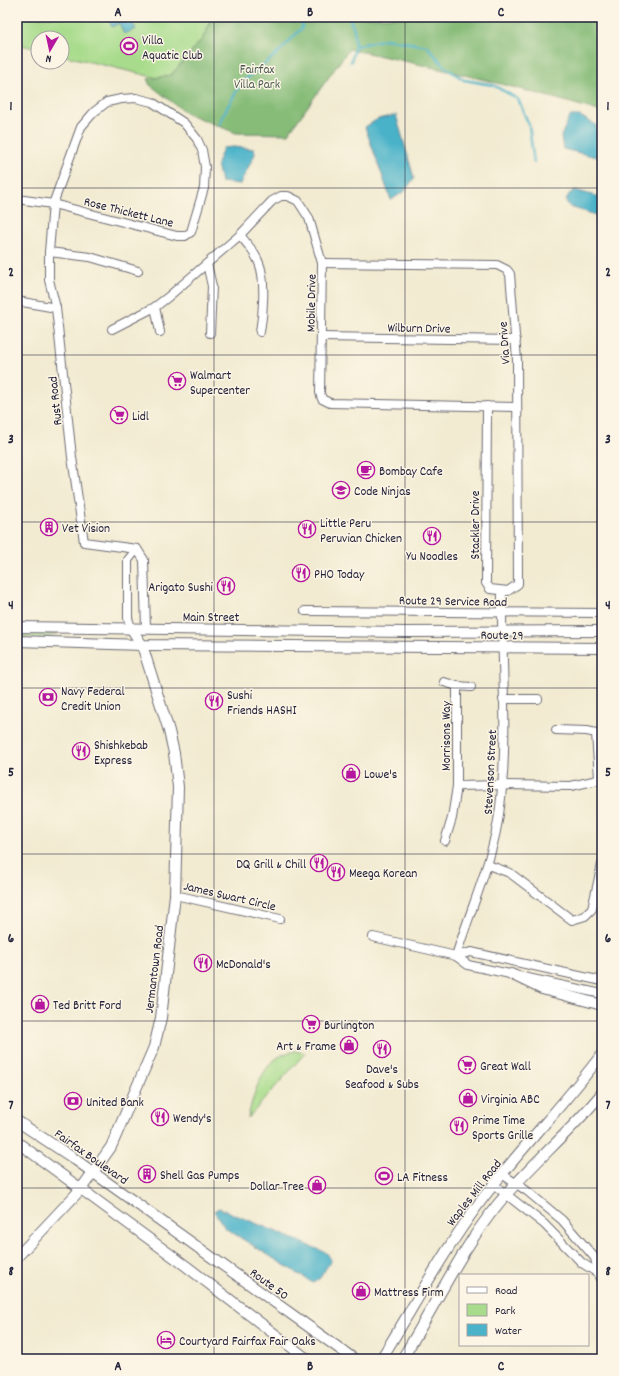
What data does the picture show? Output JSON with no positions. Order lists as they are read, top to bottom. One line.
{"streets":{"main road":["Main Street","Route 29","Jermantown Road","Fairfax Boulevard","Waples Mill Road","Route 50"],"street":["Rose Thickett Lane","Mobile Drive","Wilburn Drive","Via Drive","Rust Road","Stackler Drive","Route 29 Service Road","Morrisons Way","Stevenson Street","James Swart Circle"]},"crossings":[["Rose Thickett Lane","Rust Road"],["Mobile Drive","Wilburn Drive"],["Mobile Drive","Via Drive"],["Mobile Drive","Stackler Drive"],["Wilburn Drive","Via Drive"],["Via Drive","Stackler Drive"],["Main Street","Route 29"],["Main Street","Jermantown Road"],["Route 29","Stevenson Street"],["Route 29","Jermantown Road"],["Morrisons Way","Stevenson Street"],["James Swart Circle","Jermantown Road"],["Jermantown Road","Fairfax Boulevard"],["Fairfax Boulevard","Route 50"]],"parks":["Fairfax Villa Park"],"places":{"sports":["Villa Aquatic Club","LA Fitness"],"supermarket":["Walmart Supercenter","Lidl","Burlington","Great Wall"],"cafe":["Bombay Cafe"],"school or university":["Code Ninjas"],"building":["Vet Vision","Shell Gas Pumps"],"restaurant":["Little Peru Peruvian Chicken","Yu Noodles","PHO Today","Arigato Sushi","Sushi Friends HASHI","Shishkebab Express","DQ Grill & Chill","Meega Korean","McDonald's","Dave's Seafood & Subs","Wendy's","Prime Time Sports Grille"],"bank":["Navy Federal Credit Union","United Bank"],"shop":["Lowe's","Ted Britt Ford","Art & Frame","Virginia ABC","Dollar Tree","Mattress Firm"],"hotel":["Courtyard Fairfax Fair Oaks"]},"legend":["Road","Park","Water"],"north":"bottom","grid":{"columns":["A","B","C"],"rows":["1","2","3","4","5","6","7","8"]}}
